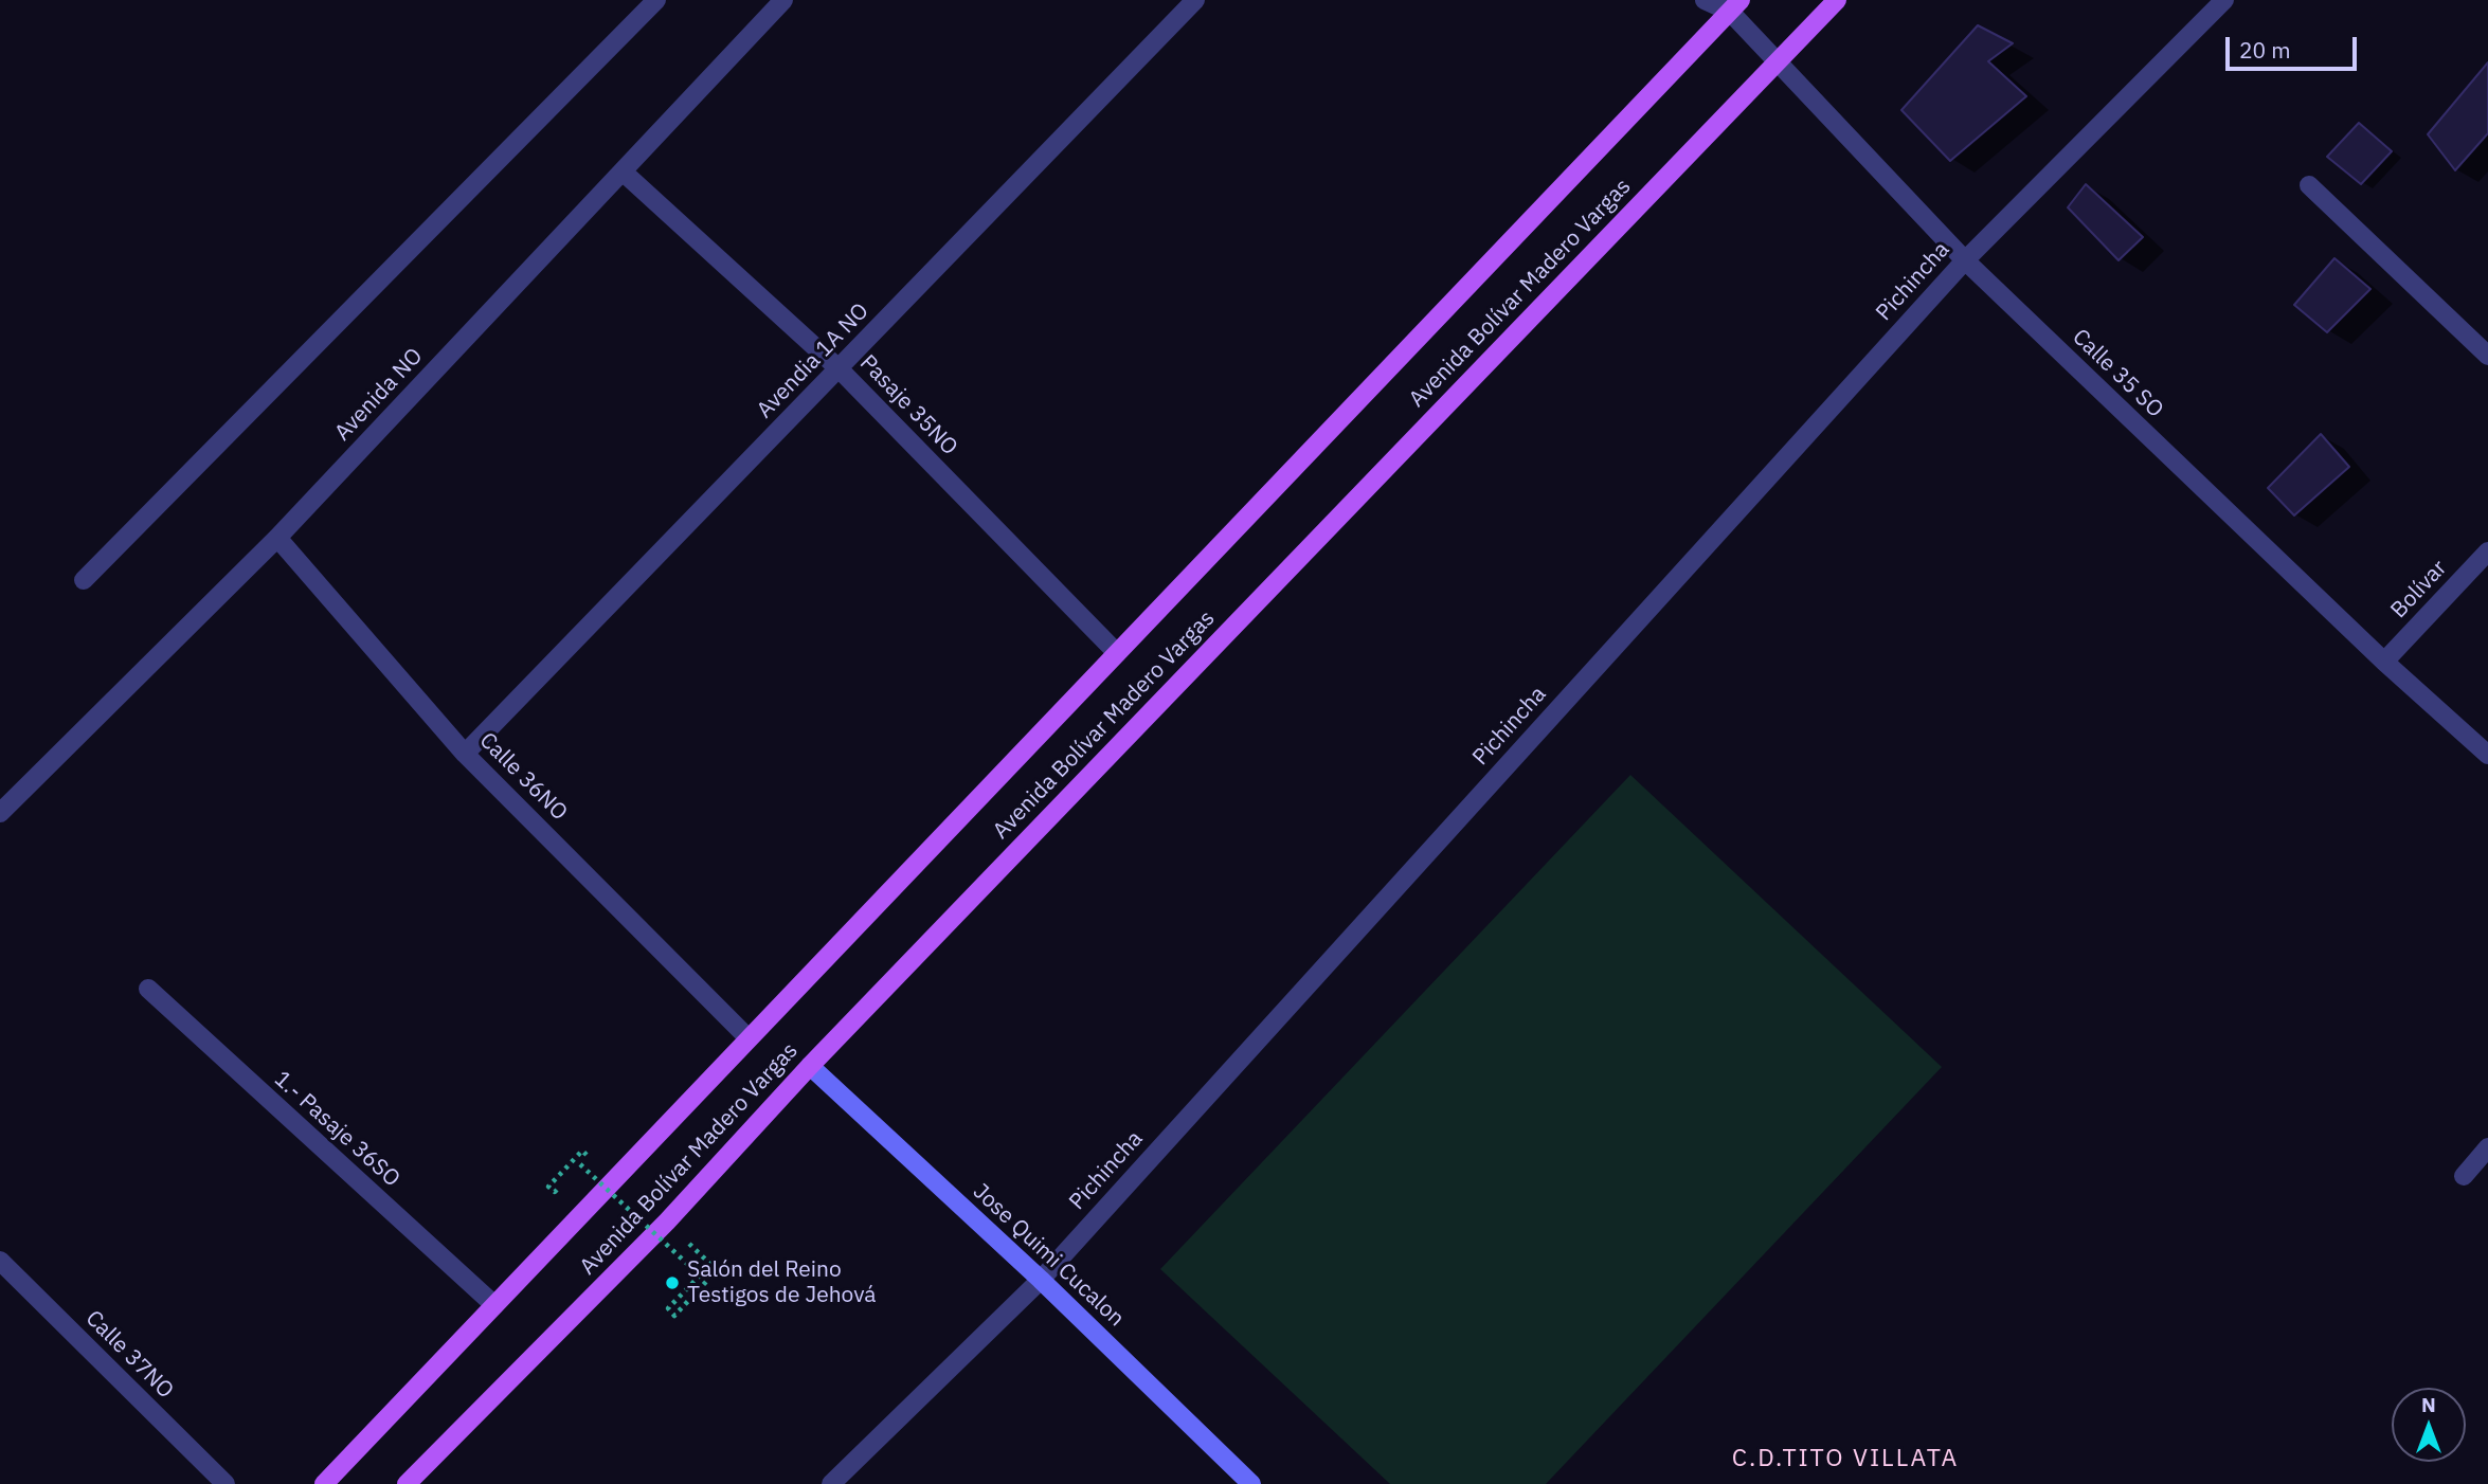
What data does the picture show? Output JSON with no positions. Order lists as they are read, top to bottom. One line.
{"streets":{"main road":["Avenida Bolívar Madero Vargas"],"street":["Pichincha","Avendia 1A NO","Calle 35 SO","Avenida NO","Pasaje 35NO","Bolívar","Calle 36NO","1.- Pasaje 36SO","Jose Quimi Cucalon","Calle 37NO"]},"crossings":[["Pichincha","Calle 35 SO"],["Pichincha","Jose Quimi Cucalon"],["Avenida Bolívar Madero Vargas","Calle 35 SO"],["Avenida Bolívar Madero Vargas","Pasaje 35NO"],["Avenida Bolívar Madero Vargas","Calle 36NO"],["Avenida Bolívar Madero Vargas","1.- Pasaje 36SO"],["Avenida Bolívar Madero Vargas","Jose Quimi Cucalon"],["Avendia 1A NO","Pasaje 35NO"],["Avendia 1A NO","Calle 36NO"],["Calle 35 SO","Bolívar"],["Avenida NO","Pasaje 35NO"],["Avenida NO","Calle 36NO"]],"districts":["C.D.TITO VILLATA"],"places":["Salón del Reino Testigos de Jehová"],"scale_bar":"20 m","north":"top"}
